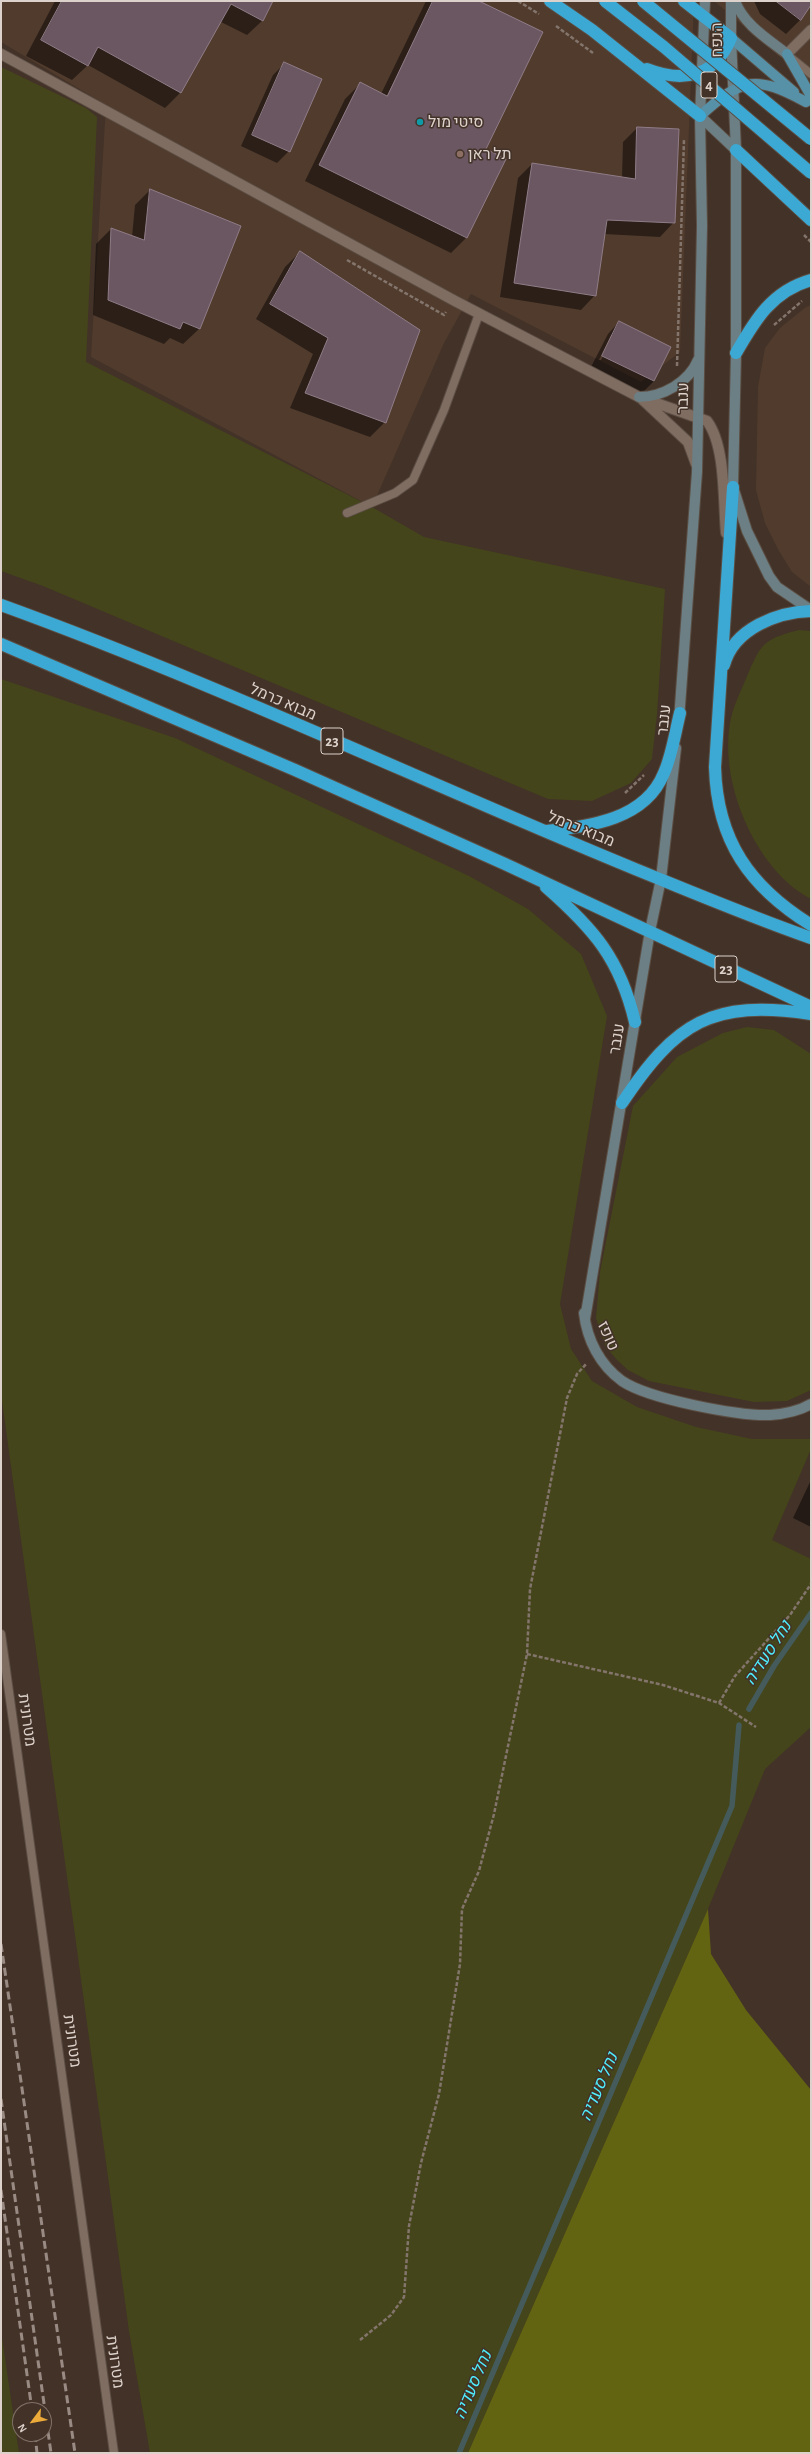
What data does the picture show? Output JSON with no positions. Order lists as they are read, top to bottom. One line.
{"streets":{"highway":["4","מבוא כרמל","23"],"street":["הנפח","ענבר","טופז"],"lane":["מטרונית"]},"crossings":[["הנפח","ענבר"],["ענבר","מבוא כרמל"],["ענבר","23"],["ענבר","טופז"],["מבוא כרמל","23"]],"water":["נחל סעדיה"],"places":["סיטי מול","תל ראן"],"north":"bottom left"}
